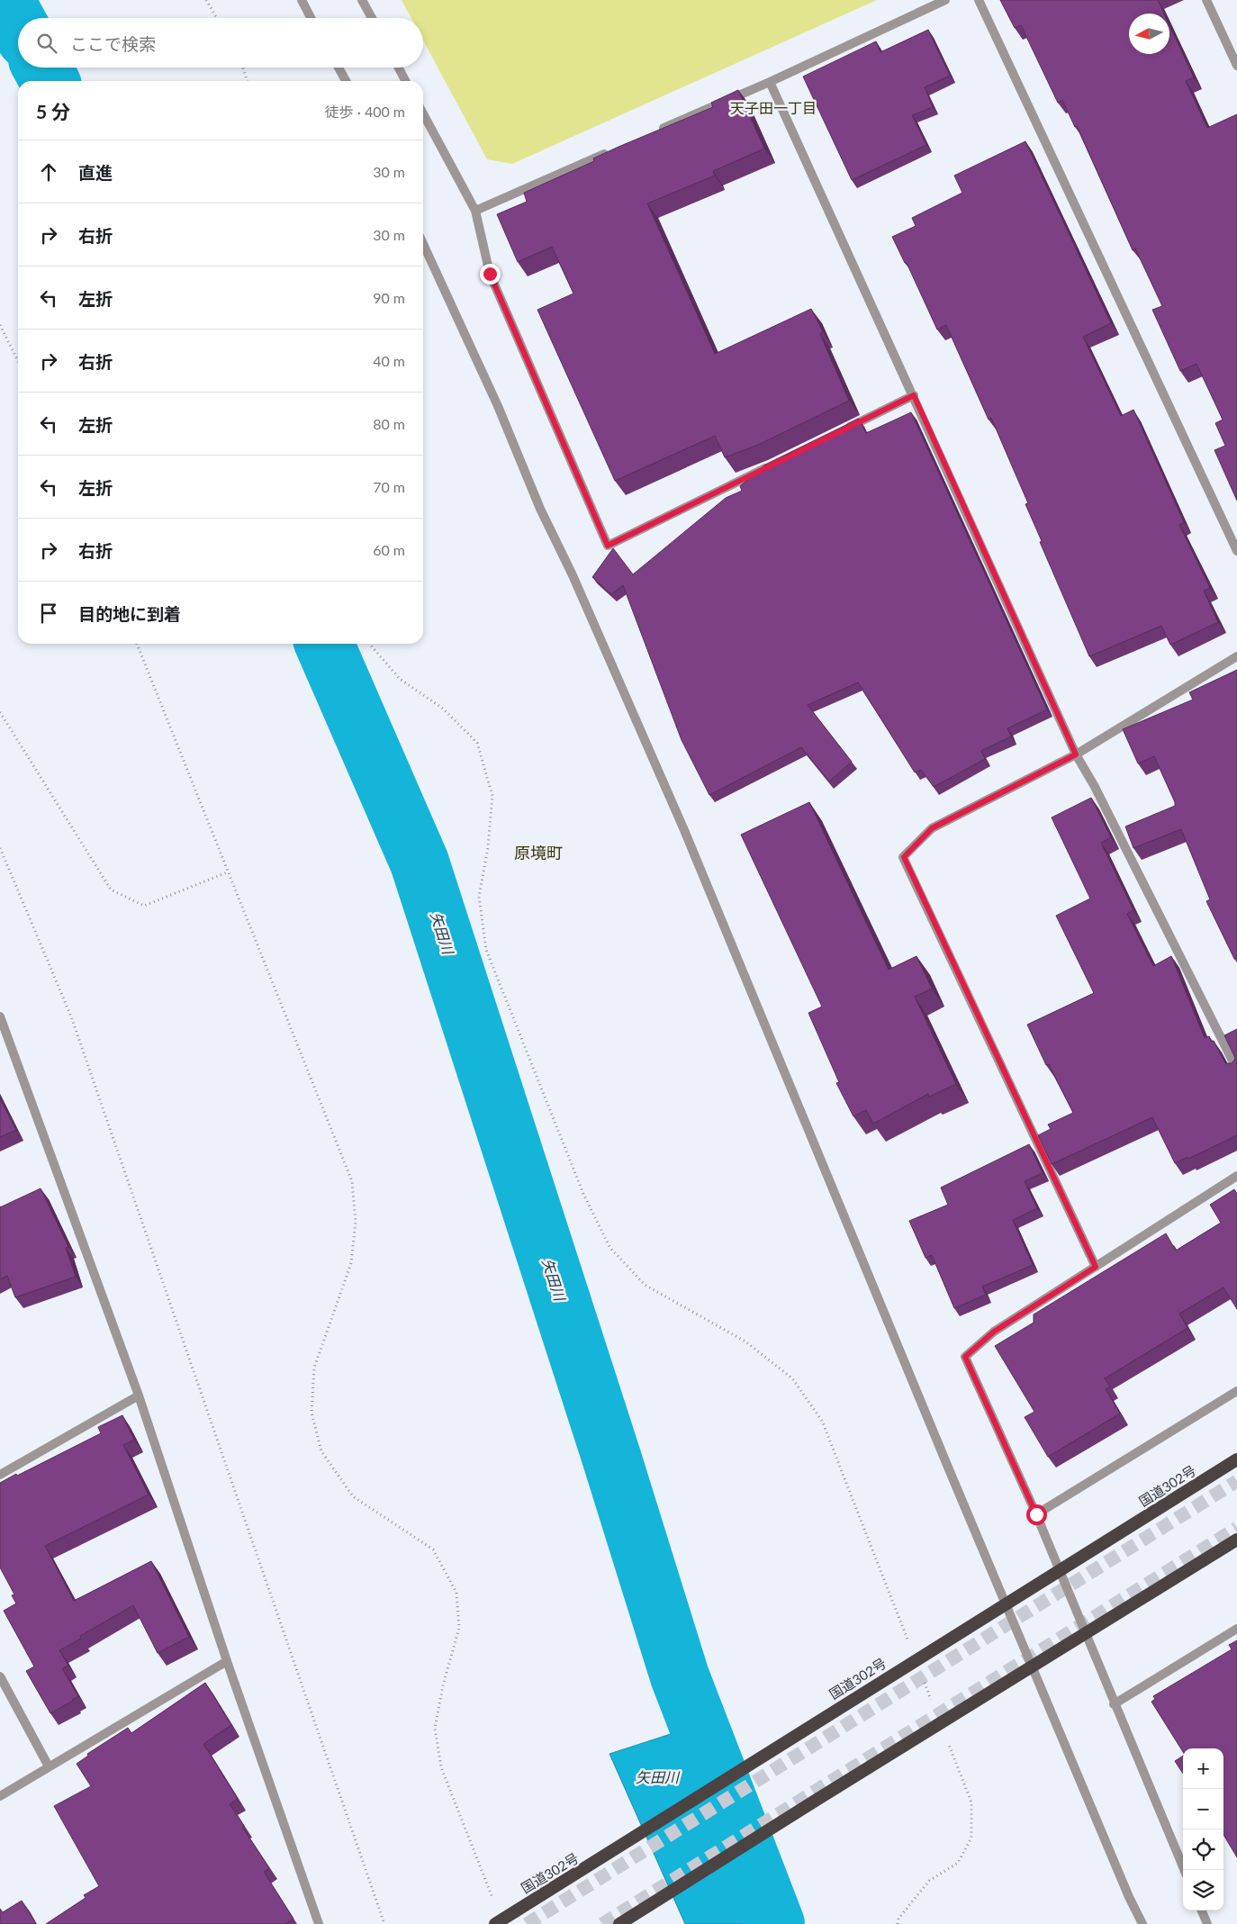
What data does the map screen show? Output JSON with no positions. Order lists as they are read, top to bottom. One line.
{"streets":{"highway":["国道302号"]},"districts":["天子田一丁目","原境町"],"water":["矢田川"],"north":"left","page":{"search":"ここで検索","heading":["5 分","徒歩 · 400 m"],"list":[["直進","30 m"],["右折","30 m"],["左折","90 m"],["右折","40 m"],["左折","80 m"],["左折","70 m"],["右折","60 m"],"目的地に到着"],"map_buttons":["+","−"]}}
